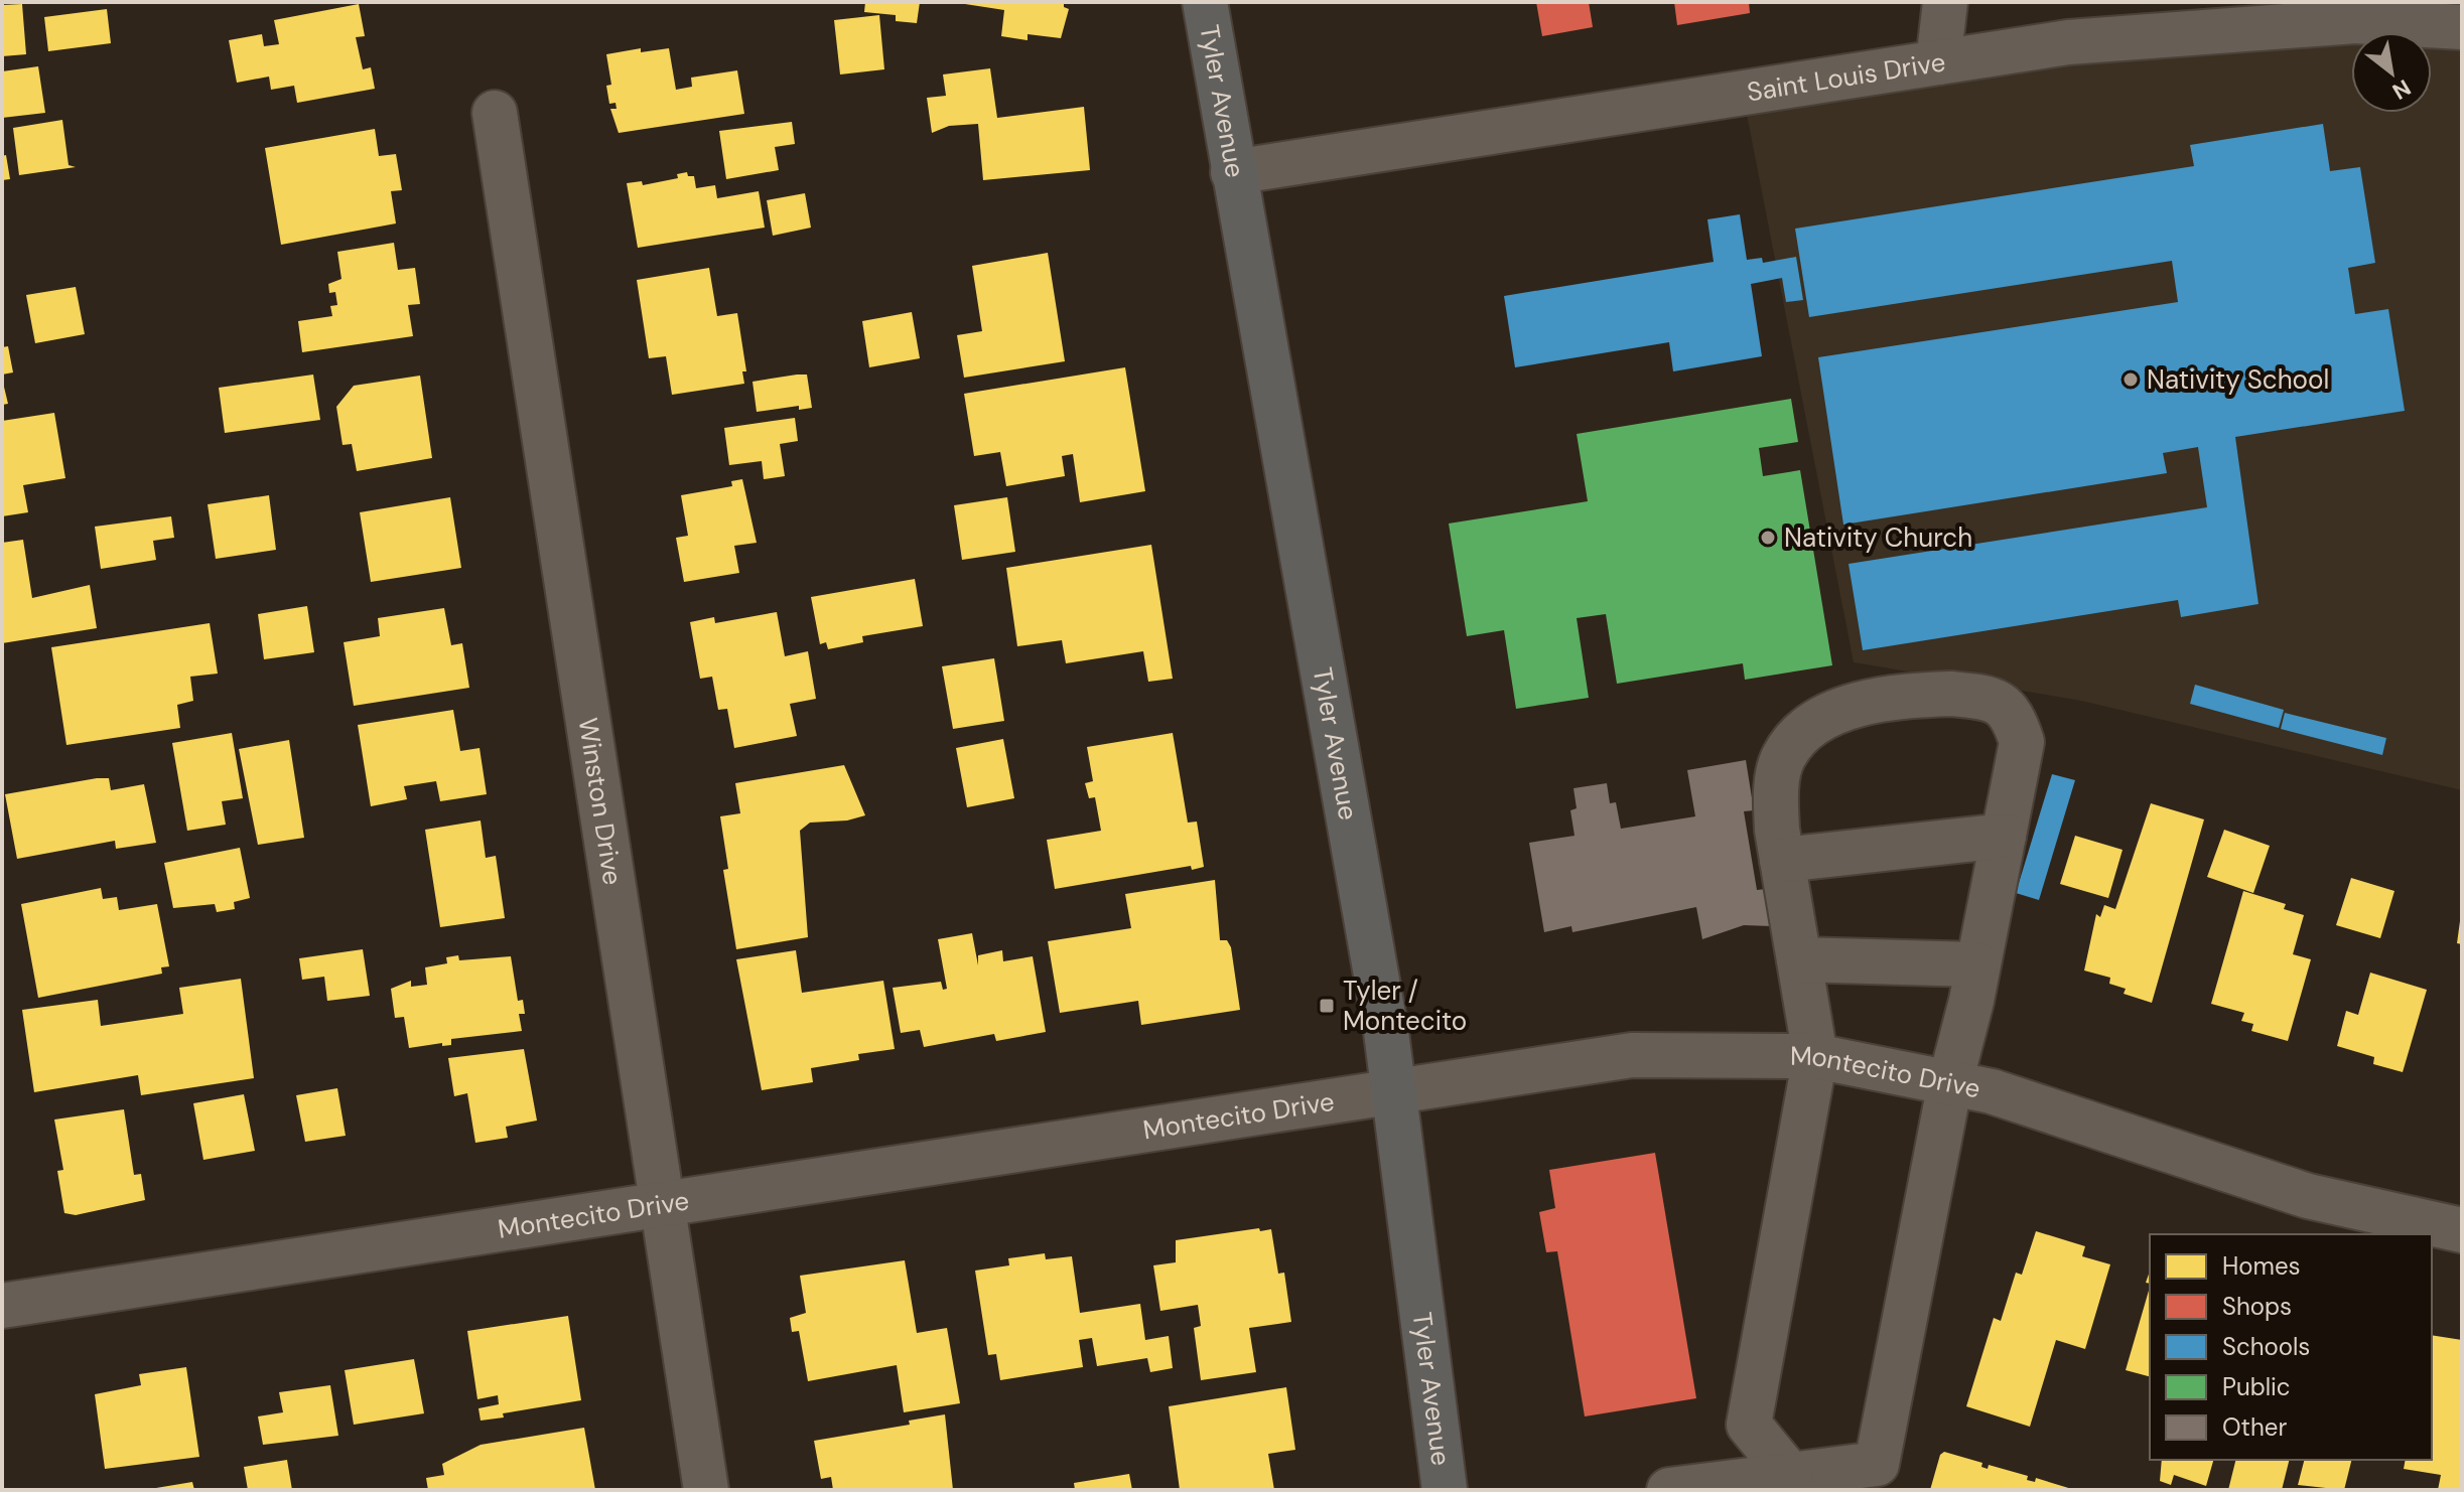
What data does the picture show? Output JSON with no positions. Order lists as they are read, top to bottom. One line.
{"streets":{"main road":["Tyler Avenue"],"street":["Saint Louis Drive","Winston Drive","Montecito Drive"]},"crossings":[["Saint Louis Drive","Tyler Avenue"],["Tyler Avenue","Montecito Drive"],["Winston Drive","Montecito Drive"]],"places":{"other":["Nativity School","Nativity Church"],"transit":["Tyler / Montecito"]},"legend":["Homes","Shops","Schools","Public","Other"],"north":"bottom right"}
